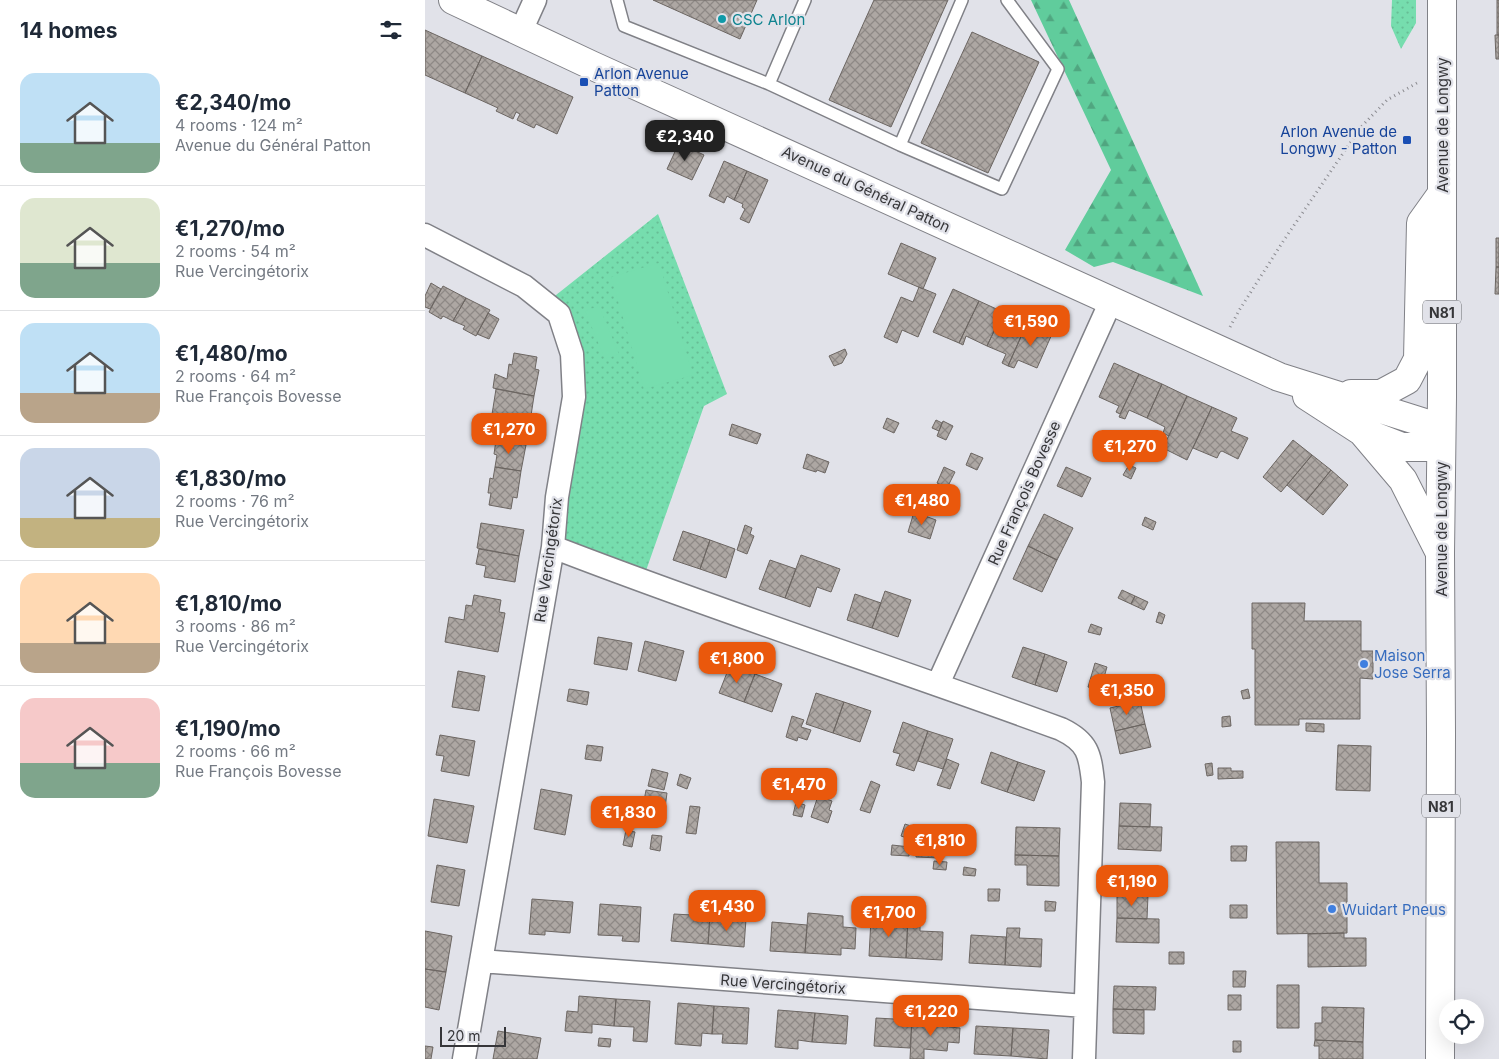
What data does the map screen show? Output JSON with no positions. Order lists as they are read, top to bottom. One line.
{"streets":{"main road":["Avenue de Longwy","Avenue du Général Patton","N81"],"street":["Rue François Bovesse","Rue Vercingétorix"]},"crossings":[["Avenue de Longwy","N81"],["Avenue du Général Patton","N81"],["Avenue du Général Patton","Rue François Bovesse"]],"places":{"other":["CSC Arlon","Maison Jose Serra","Wuidart Pneus"],"transit":["Arlon Avenue Patton","Arlon Avenue de Longwy - Patton"]},"scale_bar":"20 m","page":{"heading":"14 homes","list":[{"name":"€2,340/mo","note":"4 rooms · 124 m² · Avenue du Général Patton"},{"name":"€1,270/mo","note":"2 rooms · 54 m² · Rue Vercingétorix"},{"name":"€1,480/mo","note":"2 rooms · 64 m² · Rue François Bovesse"},{"name":"€1,830/mo","note":"2 rooms · 76 m² · Rue Vercingétorix"},{"name":"€1,810/mo","note":"3 rooms · 86 m² · Rue Vercingétorix"},{"name":"€1,190/mo","note":"2 rooms · 66 m² · Rue François Bovesse"}],"price":["€2,340","€1,590","€1,270","€1,270","€1,480","€1,800","€1,350","€1,470","€1,830","€1,810","€1,190","€1,430","€1,700","€1,220"],"scale":"20 m"}}
